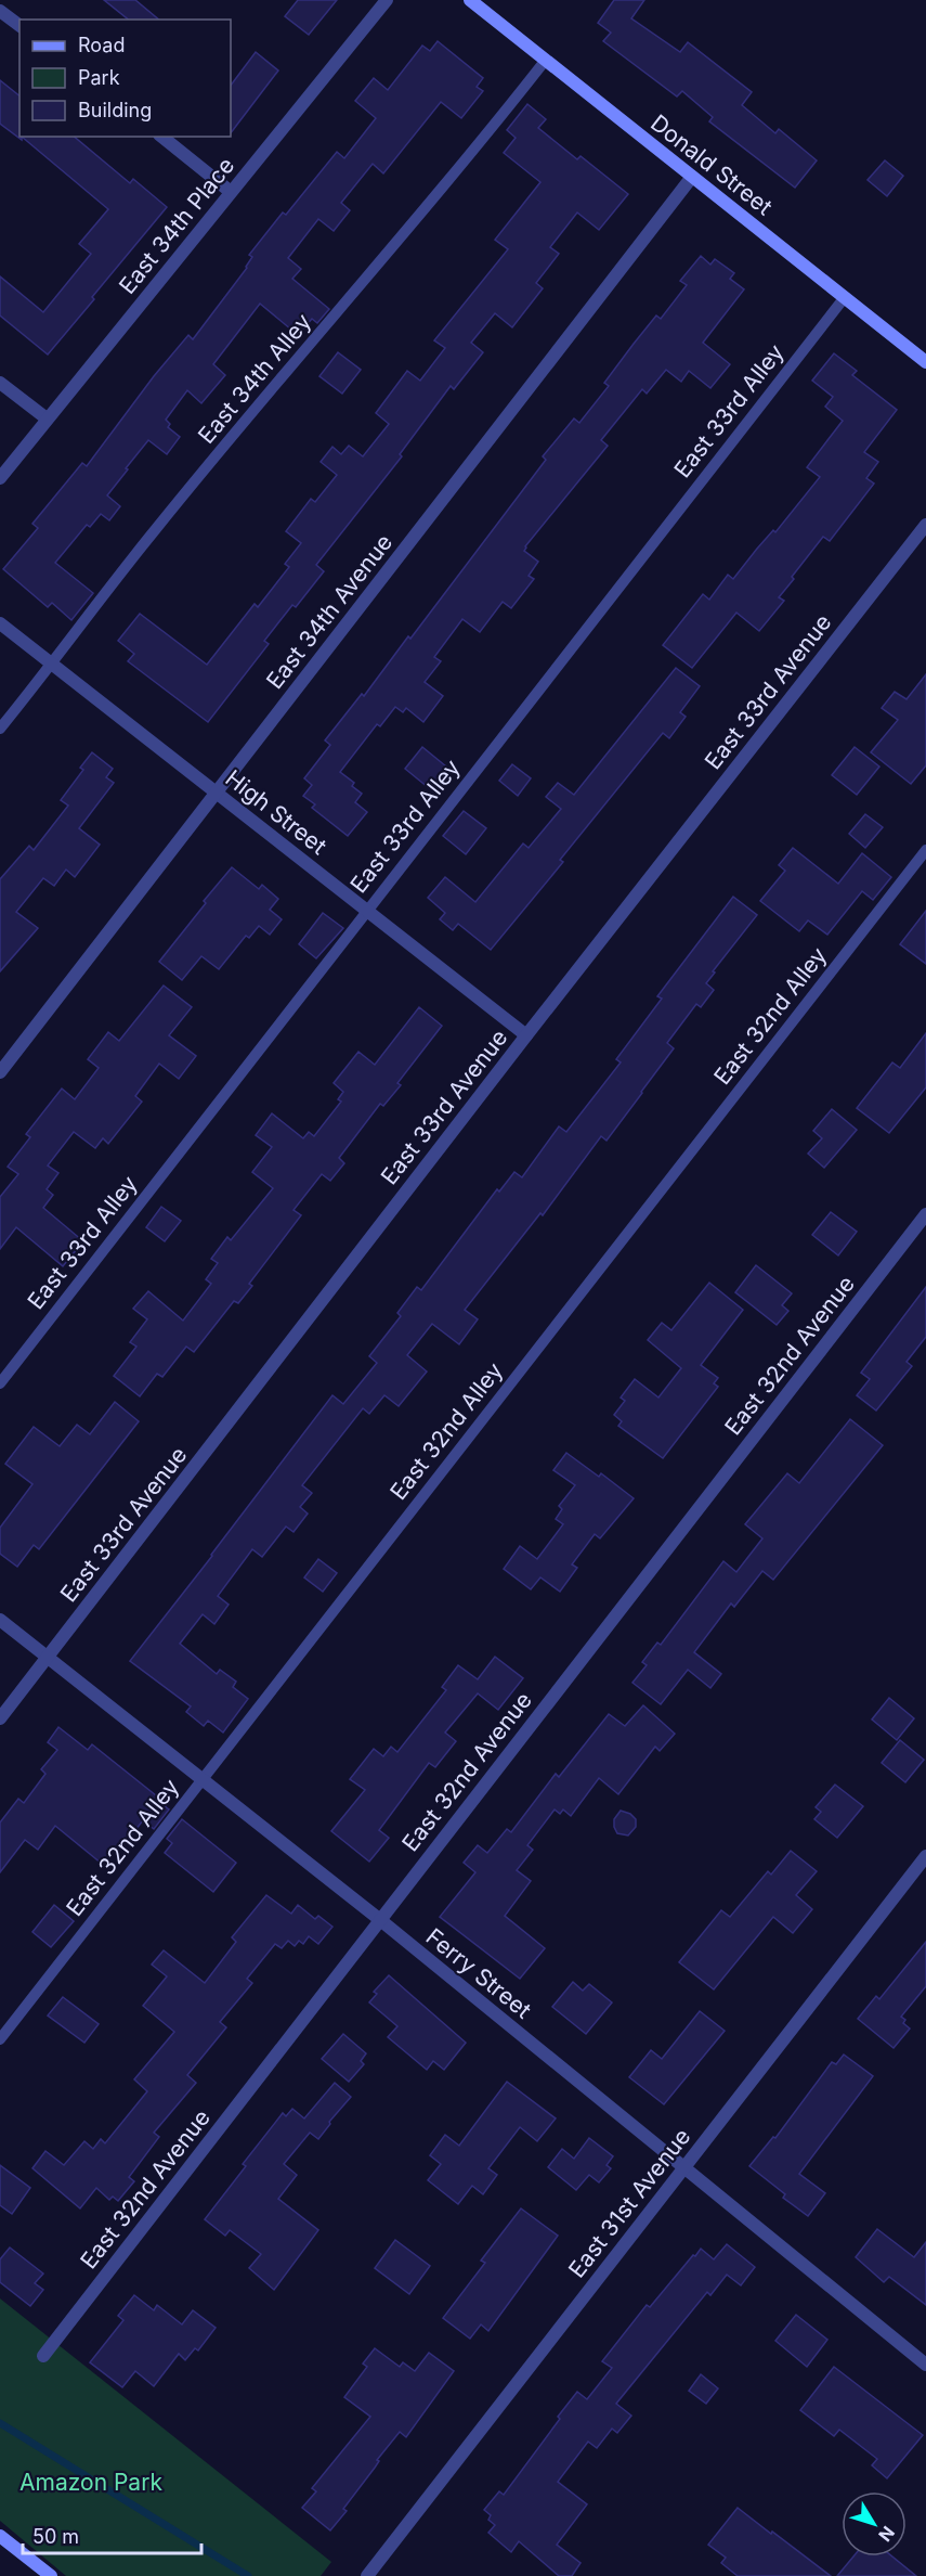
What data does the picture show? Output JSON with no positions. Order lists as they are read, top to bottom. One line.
{"streets":{"street":["Donald Street","East 34th Place","East 34th Avenue","East 33rd Avenue","High Street","East 32nd Avenue","Ferry Street","East 31st Avenue"],"lane":["East 34th Alley","East 33rd Alley","East 32nd Alley"]},"crossings":[["Donald Street","East 34th Alley"],["Donald Street","East 33rd Alley"],["Donald Street","East 34th Avenue"],["East 34th Alley","High Street"],["East 33rd Alley","High Street"],["East 34th Avenue","High Street"],["East 33rd Avenue","High Street"],["East 33rd Avenue","Ferry Street"],["East 32nd Alley","Ferry Street"],["East 32nd Avenue","Ferry Street"],["Ferry Street","East 31st Avenue"]],"parks":["Amazon Park"],"legend":["Road","Park","Building"],"scale_bar":"50 m","north":"bottom right"}
